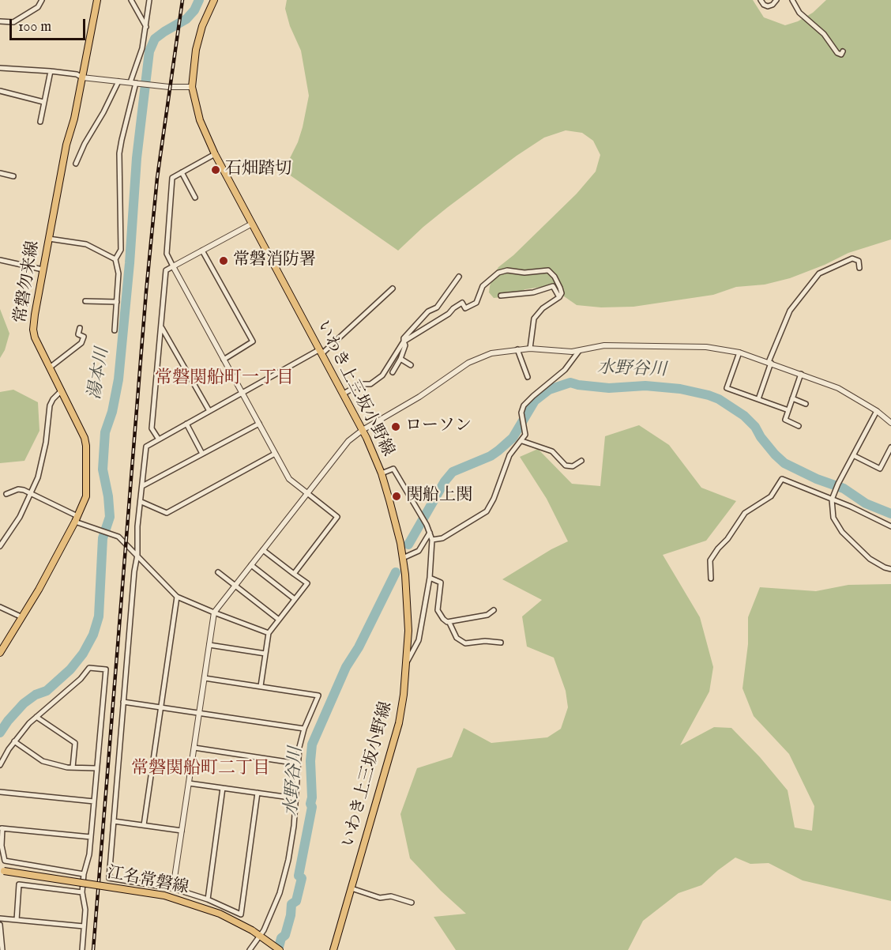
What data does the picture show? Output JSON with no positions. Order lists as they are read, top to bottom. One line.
{"streets":{"main road":["常磐勿来線","いわき上三坂小野線","江名常磐線"]},"districts":["常磐関船町一丁目","常磐関船町二丁目"],"water":["水野谷川","湯本川"],"places":["石畑踏切","常磐消防署","ローソン","関船上関"],"scale_bar":"100 m"}
